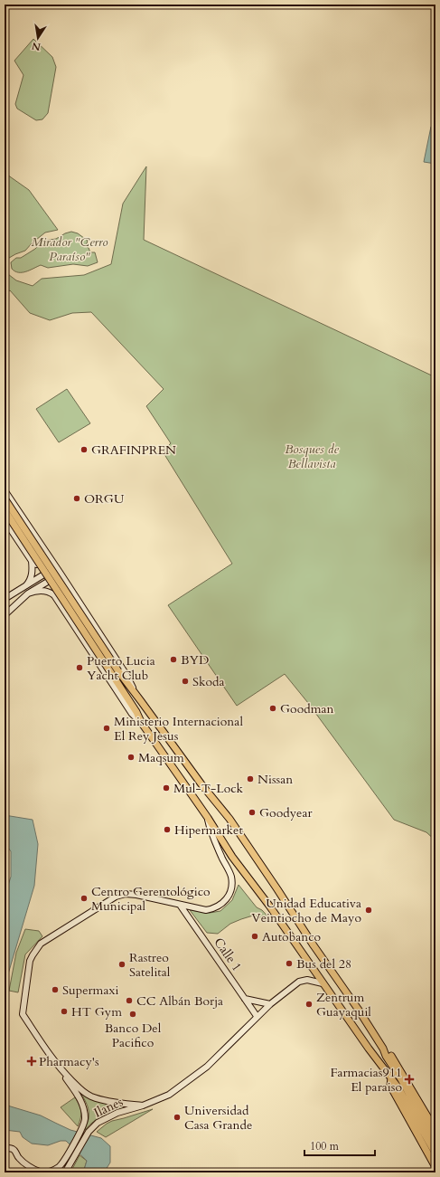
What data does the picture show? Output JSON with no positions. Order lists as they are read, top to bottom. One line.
{"streets":{"street":["Calle 1","Ilanes"]},"crossings":[["Calle 1","Ilanes"]],"parks":["Mirador \"Cerro Paraíso\"","Bosques de Bellavista"],"places":{"other":["GRAFINPREN","ORGU","BYD","Puerto Lucia Yacht Club","Skoda","Goodman","Ministerio Internacional El Rey Jesus","Maqsum","Nissan","Mul-T-Lock","Goodyear","Hipermarket","Centro Gerentológico Municipal","Unidad Educativa Veintiocho de Mayo","Autobanco","Bus del 28","Rastreo Satelital","Supermaxi","CC Albán Borja","Zentrum Guayaquil","HT Gym","Banco Del Pacifico","Universidad Casa Grande"],"health":["Pharmacy's","Farmacias911 El paraiso"]},"scale_bar":"100 m","north":"bottom"}
